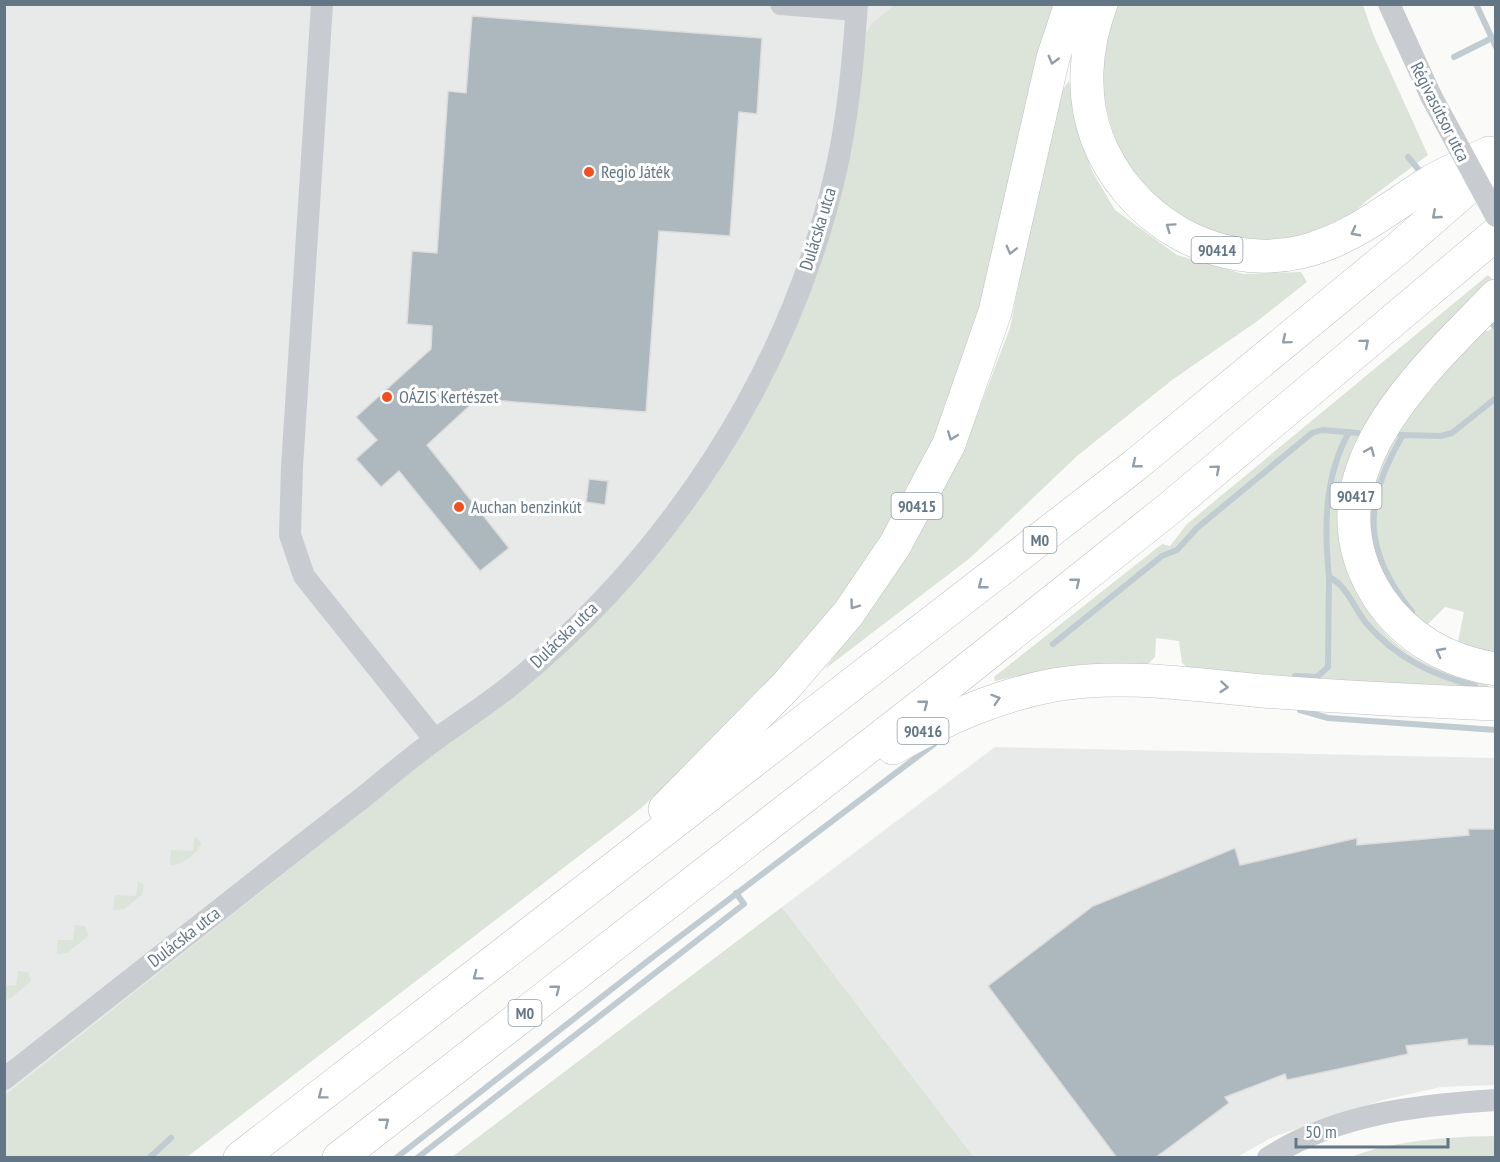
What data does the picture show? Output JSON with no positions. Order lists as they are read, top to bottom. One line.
{"streets":{"highway":["90414","90417","90415","M0","90416"],"street":["Régivasútsor utca","Dulácska utca"]},"crossings":[["90415","M0"],["M0","90416"]],"places":["Regio Játék","OÁZIS Kertészet","Auchan benzinkút"],"scale_bar":"50 m"}
